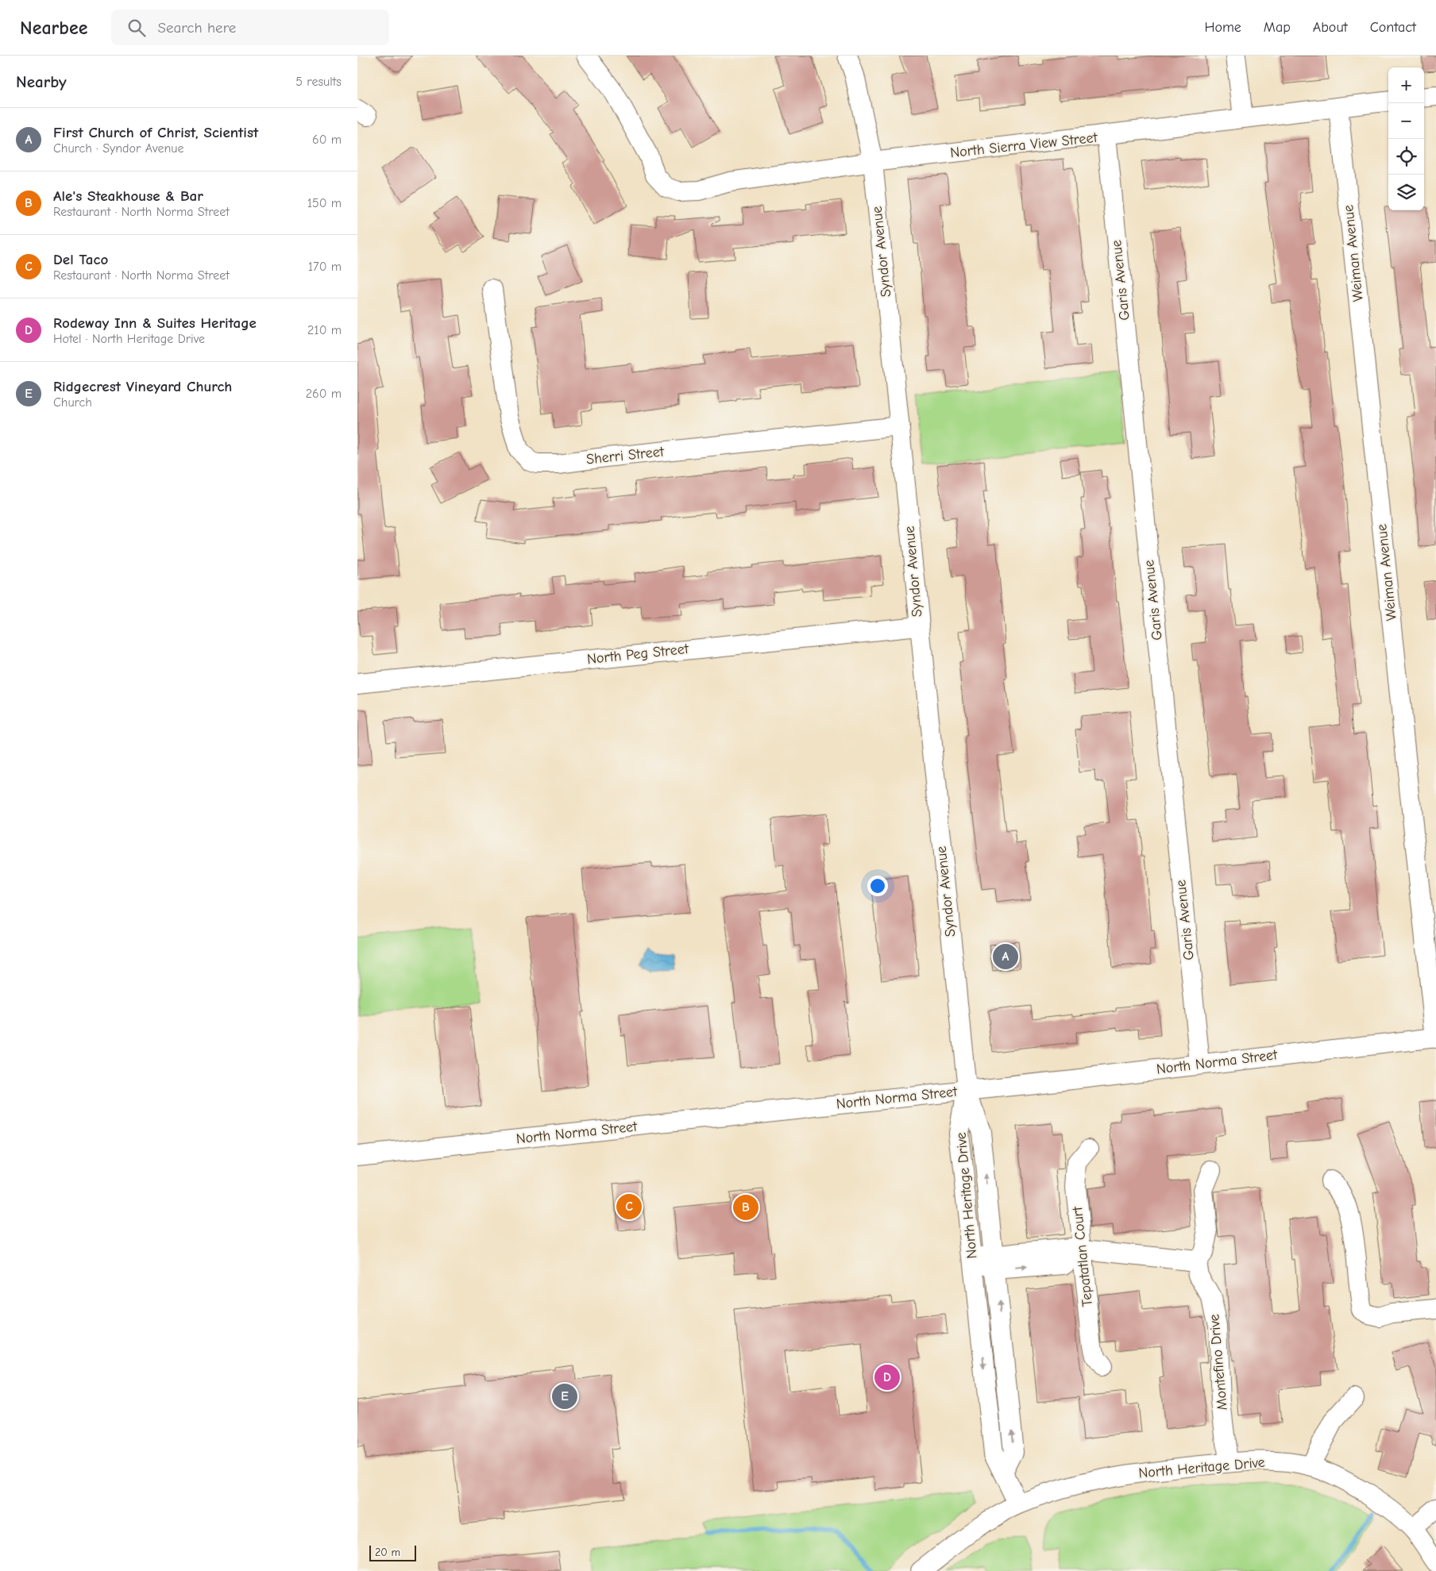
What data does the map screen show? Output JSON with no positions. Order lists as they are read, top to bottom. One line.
{"streets":{"street":["North Sierra View Street","Syndor Avenue","Weiman Avenue","Garis Avenue","Sherri Street","North Peg Street","North Norma Street","North Heritage Drive","Tepatatlan Court","Montefino Drive"]},"crossings":[["North Sierra View Street","Syndor Avenue"],["North Sierra View Street","Weiman Avenue"],["North Sierra View Street","Garis Avenue"],["Syndor Avenue","Sherri Street"],["Syndor Avenue","North Peg Street"],["Syndor Avenue","North Norma Street"],["Syndor Avenue","North Heritage Drive"],["Weiman Avenue","North Norma Street"],["Garis Avenue","North Norma Street"],["North Norma Street","North Heritage Drive"],["North Heritage Drive","Montefino Drive"]],"scale_bar":"20 m","page":{"header":"Nearbee","search":"Search here","nav":["Home","Map","About","Contact"],"heading":["Nearby","5 results"],"map_buttons":["+","−"],"list":[{"mark":"A","name":"First Church of Christ, Scientist","note":"Church · Syndor Avenue","value":"60 m"},{"mark":"B","name":"Ale's Steakhouse & Bar","note":"Restaurant · North Norma Street","value":"150 m"},{"mark":"C","name":"Del Taco","note":"Restaurant · North Norma Street","value":"170 m"},{"mark":"D","name":"Rodeway Inn & Suites Heritage","note":"Hotel · North Heritage Drive","value":"210 m"},{"mark":"E","name":"Ridgecrest Vineyard Church","note":"Church","value":"260 m"}],"pins":["A","C","B","D","E"],"scale":"20 m"}}
